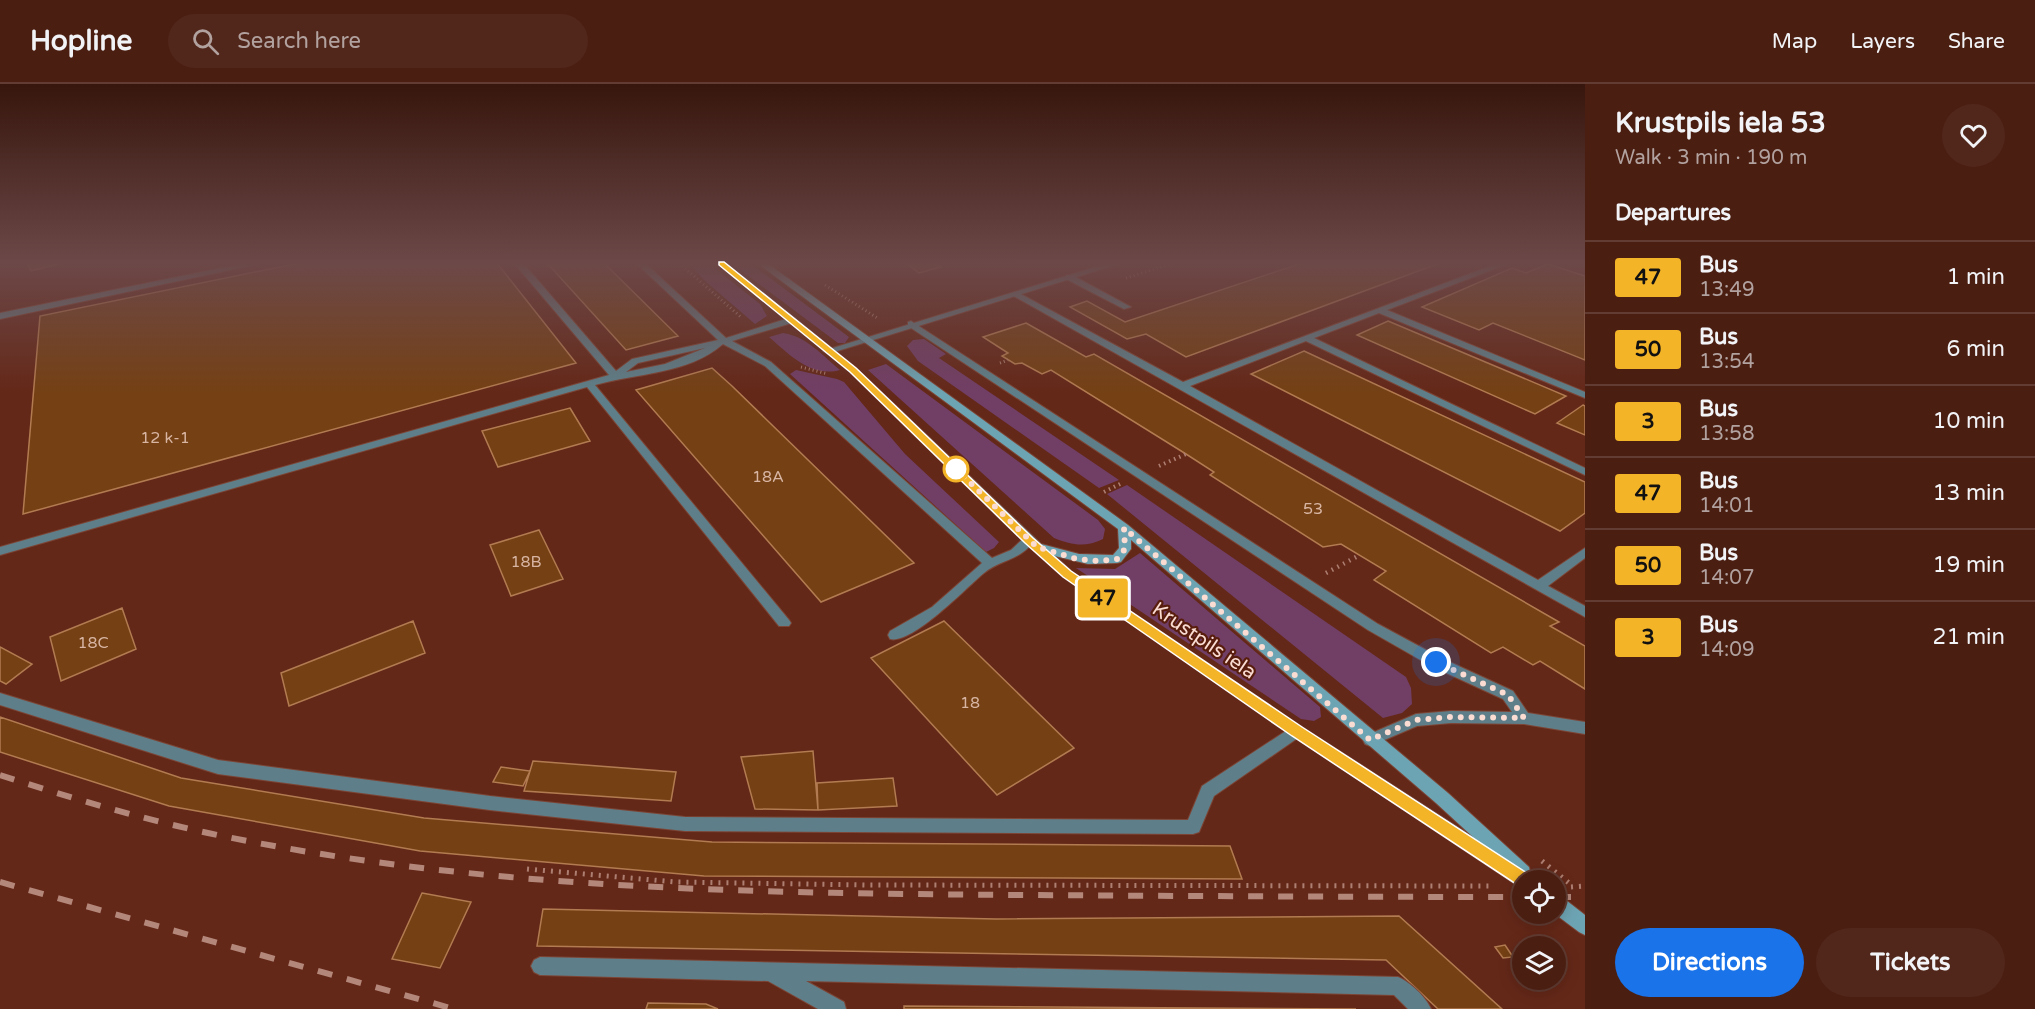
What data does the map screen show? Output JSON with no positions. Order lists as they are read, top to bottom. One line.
{"streets":{"main road":["Krustpils iela"]},"lines":["bus line 47"],"house_numbers":["12 k-1","18A","53","18B","18C","18"],"page":{"header":"Hopline","search":"Search here","nav":["Map","Layers","Share"],"on_map":"47","heading":[["Krustpils iela 53","Walk · 3 min · 190 m"],"Departures"],"list":[{"mark":"47","name":"Bus","note":"13:49","value":"1 min"},{"mark":"50","name":"Bus","note":"13:54","value":"6 min"},{"mark":"3","name":"Bus","note":"13:58","value":"10 min"},{"mark":"47","name":"Bus","note":"14:01","value":"13 min"},{"mark":"50","name":"Bus","note":"14:07","value":"19 min"},{"mark":"3","name":"Bus","note":"14:09","value":"21 min"}],"buttons":["Directions","Tickets"]}}
